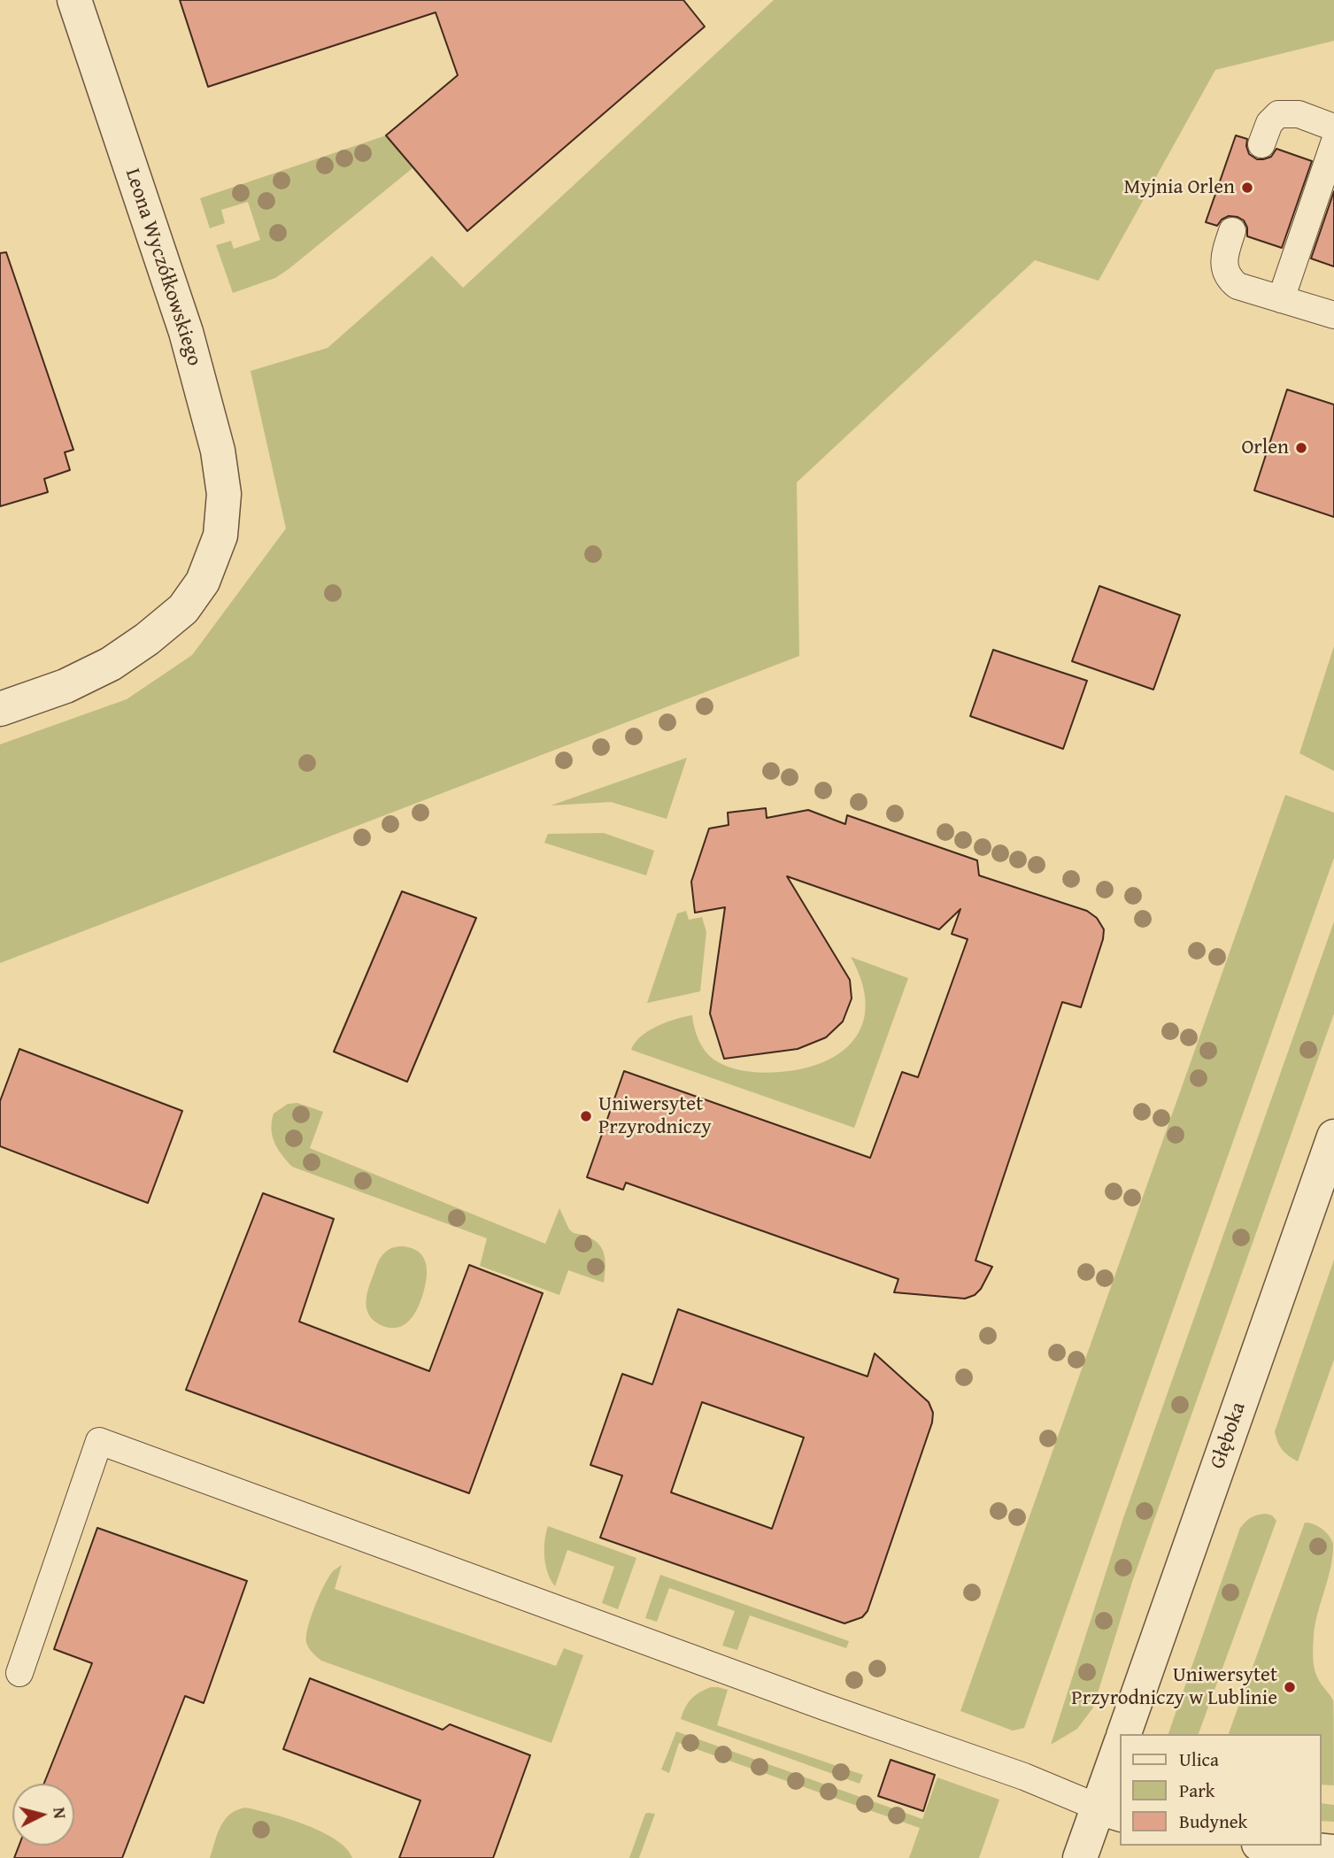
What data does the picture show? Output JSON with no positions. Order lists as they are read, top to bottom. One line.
{"streets":{"street":["Leona Wyczółkowskiego","Głęboka"]},"places":["Myjnia Orlen","Orlen","Uniwersytet Przyrodniczy","Uniwersytet Przyrodniczy w Lublinie"],"legend":["Ulica","Park","Budynek"],"north":"right"}
